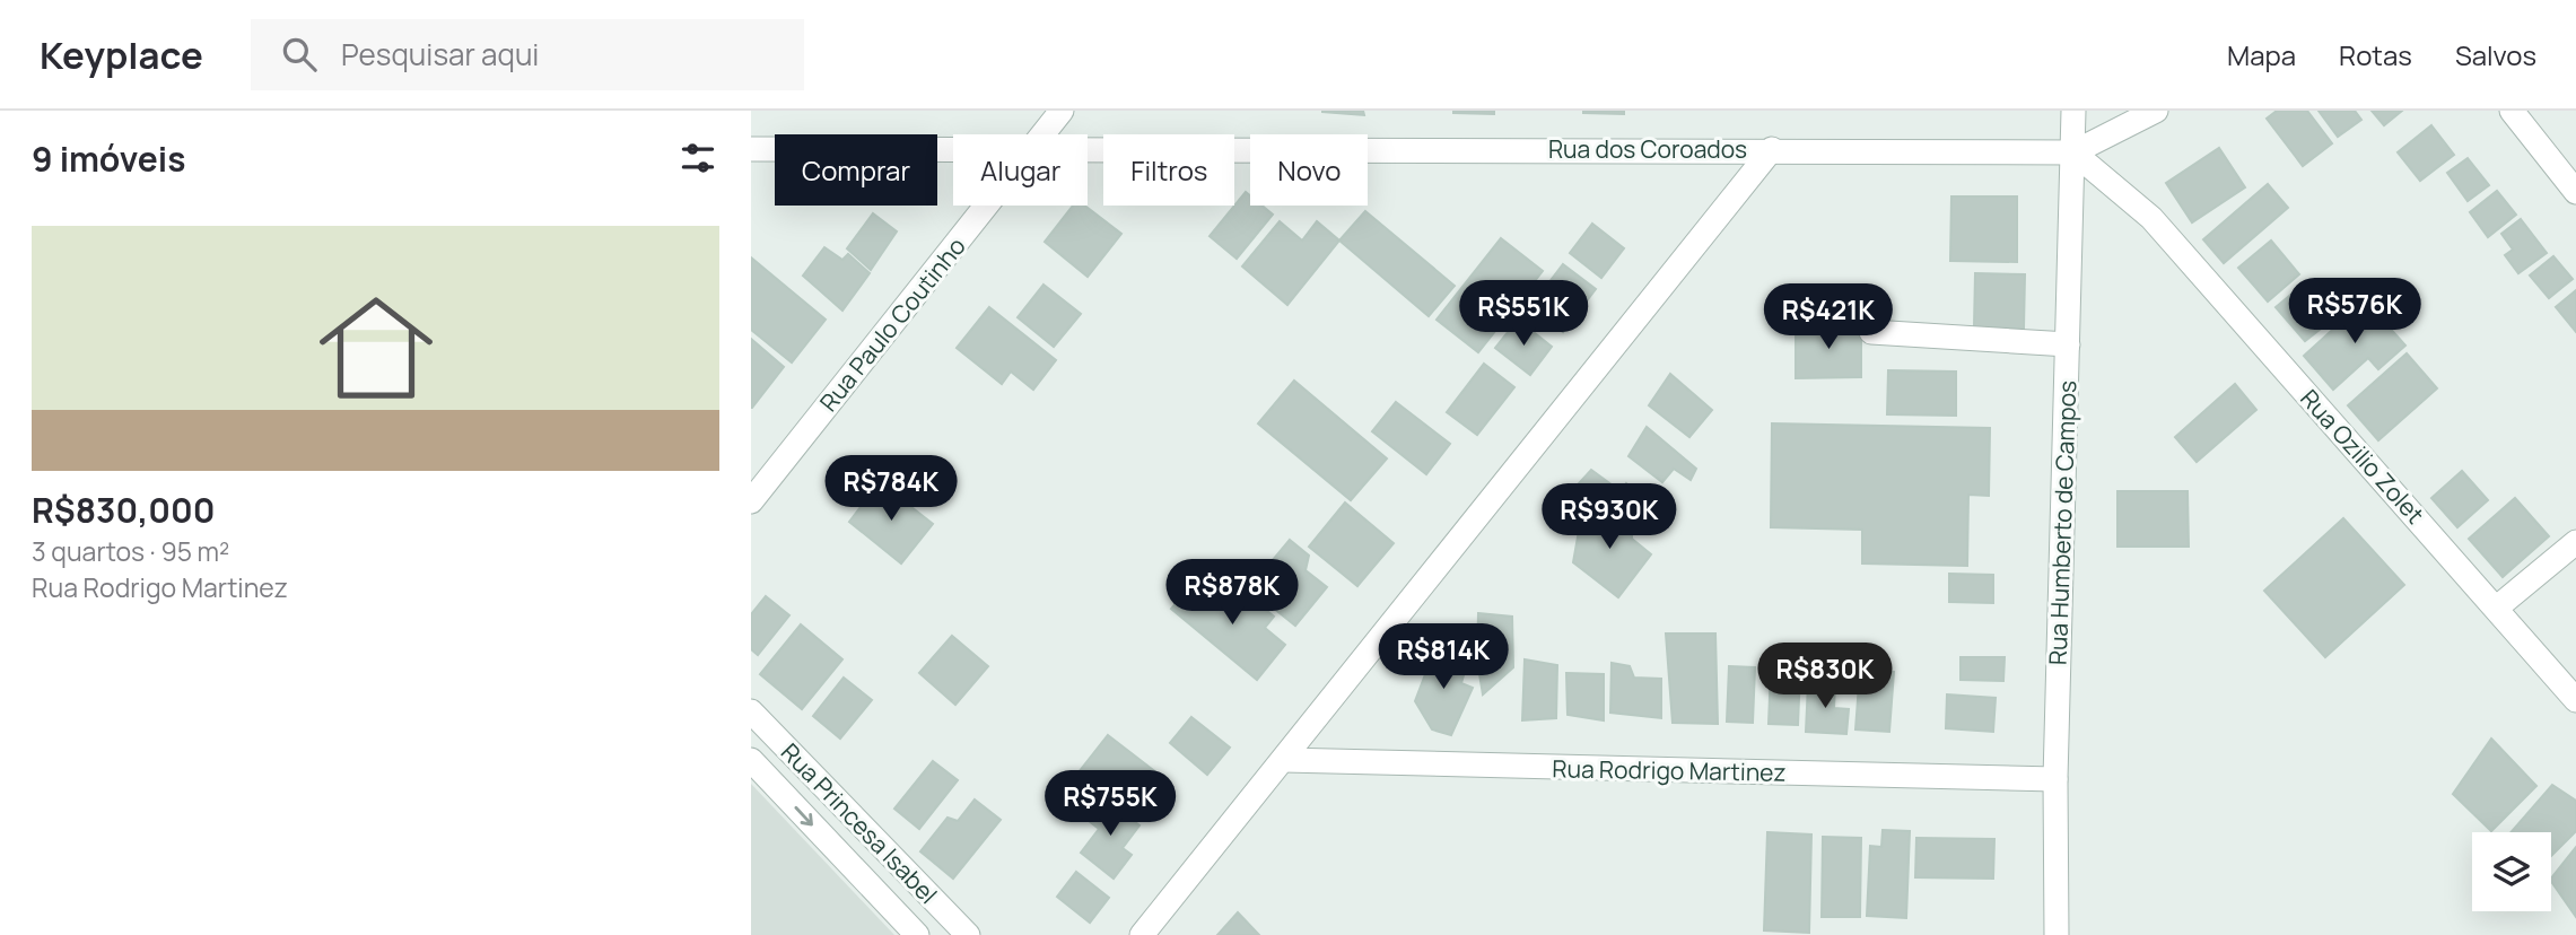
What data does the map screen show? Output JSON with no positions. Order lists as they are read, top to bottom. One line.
{"streets":{"street":["Rua dos Coroados","Rua Paulo Coutinho","Rua Ozilio Zolet","Rua Humberto de Campos","Rua Rodrigo Martinez","Rua Princesa Isabel"]},"crossings":[["Rua dos Coroados","Rua Ozilio Zolet"],["Rua dos Coroados","Rua Humberto de Campos"],["Rua Ozilio Zolet","Rua Humberto de Campos"],["Rua Humberto de Campos","Rua Rodrigo Martinez"]],"page":{"header":"Keyplace","search":"Pesquisar aqui","nav":["Mapa","Rotas","Salvos"],"heading":"9 imóveis","chip":["Comprar","Alugar","Filtros","Novo"],"list":[{"name":"R$830,000","note":"3 quartos · 95 m² · Rua Rodrigo Martinez"}],"price":["R$576K","R$551K","R$421K","R$784K","R$930K","R$878K","R$814K","R$830K","R$755K"]}}
